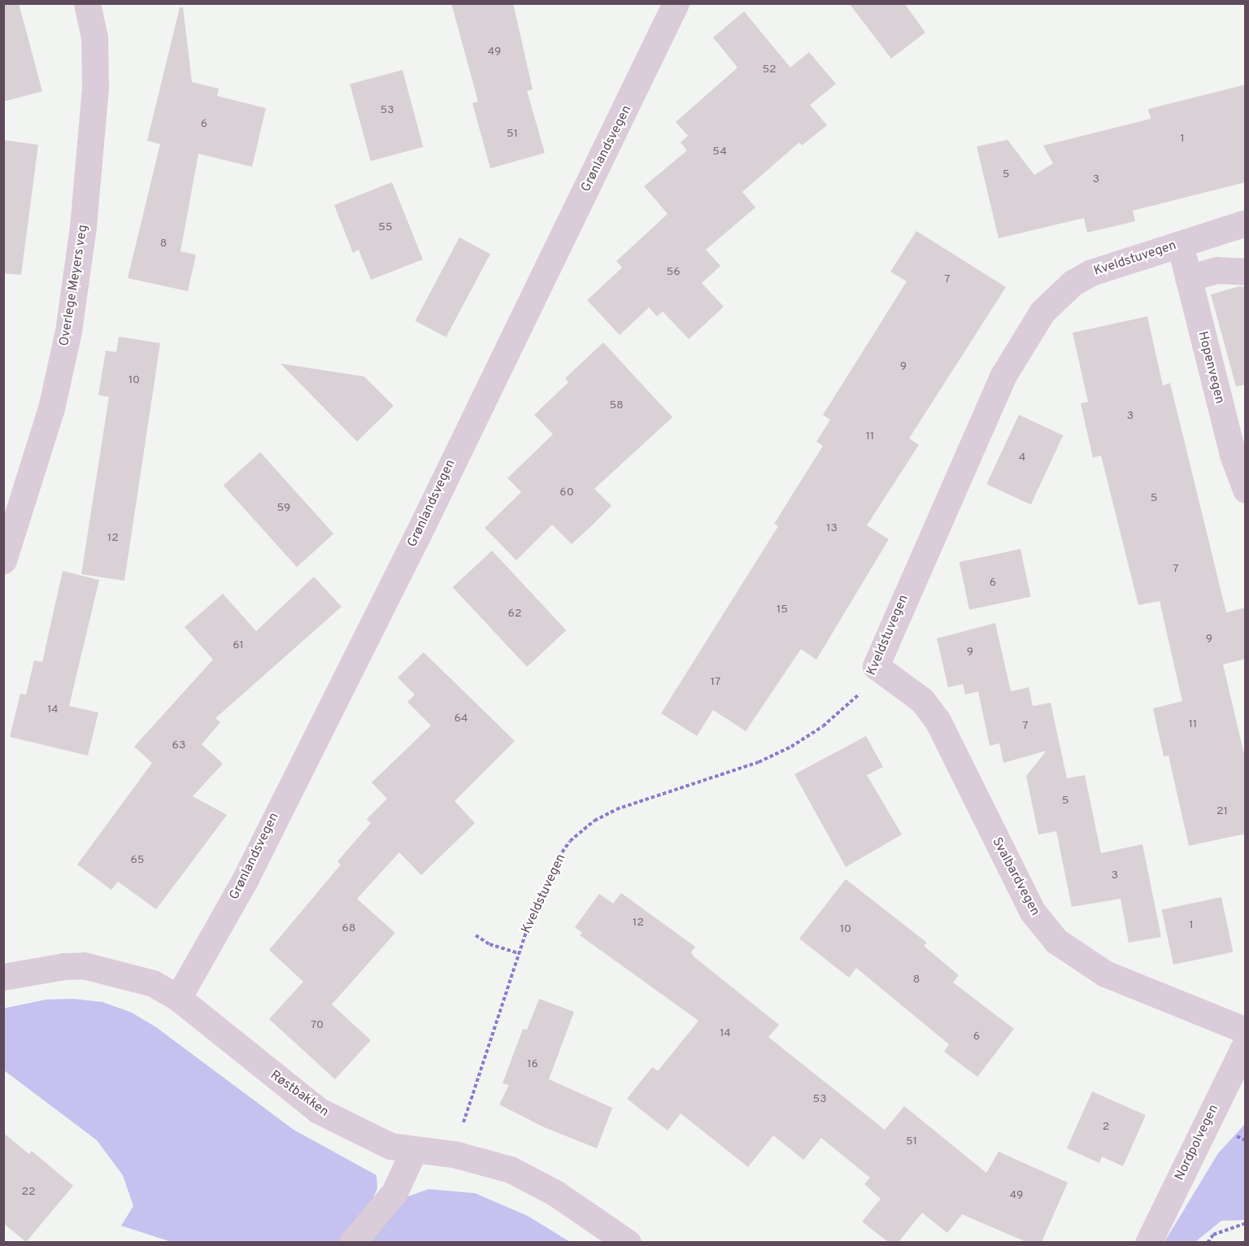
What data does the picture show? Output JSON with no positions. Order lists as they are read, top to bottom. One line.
{"streets":{"street":["Grønlandsvegen","Kveldstuvegen","Overlege Meyers veg","Hopenvegen","Svalbardvegen","Røstbakken","Nordpolvegen"]},"crossings":[["Grønlandsvegen","Røstbakken"],["Kveldstuvegen","Hopenvegen"],["Kveldstuvegen","Svalbardvegen"],["Kveldstuvegen","Røstbakken"]],"house_numbers":["49","52","53","6","51","1","54","5","3","55","8","56","7","9","10","58","3","11","4","60","5","59","13","12","7","6","15","62","9","61","9","17","14","64","11","7","63","5","21","65","3","12","1","68","10","8","70","14","6","16","53","2","51","22","49"]}
